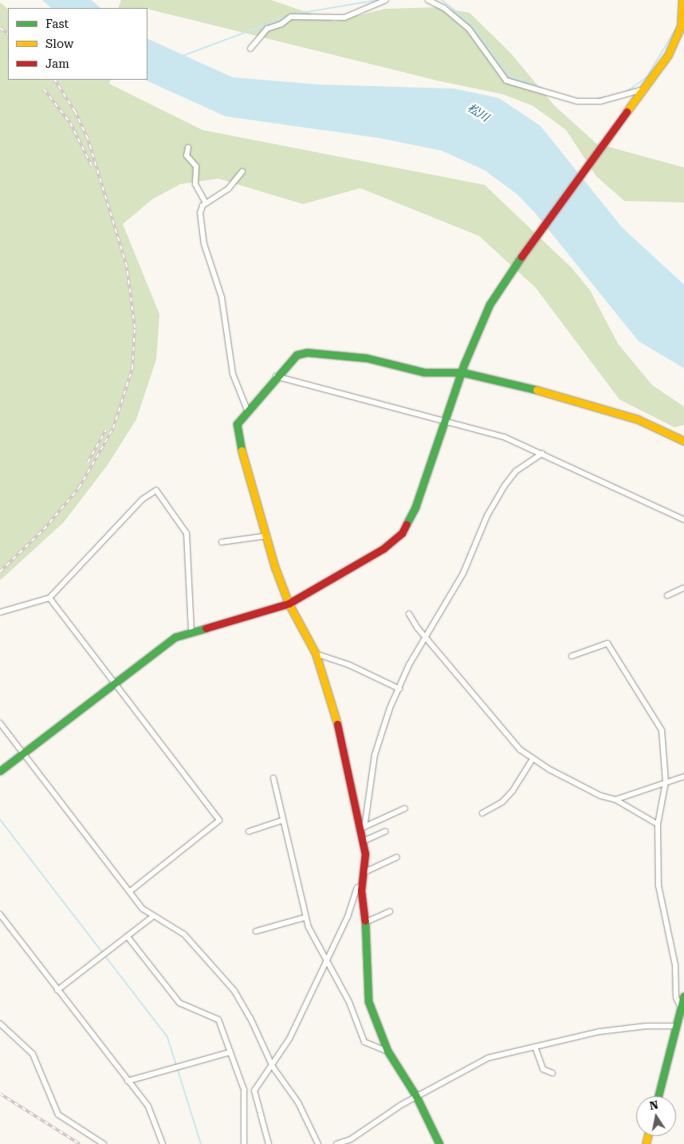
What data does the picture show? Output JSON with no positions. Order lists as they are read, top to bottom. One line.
{"water":["松川"],"legend":["Fast","Slow","Jam"],"north":"top"}
